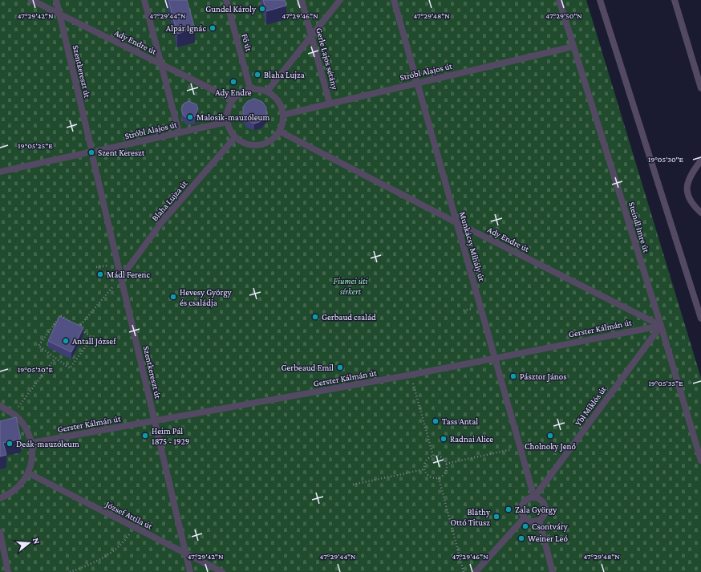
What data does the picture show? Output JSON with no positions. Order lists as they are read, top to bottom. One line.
{"streets":{"lane":["Ady Endre út","Fő út","Gerle Lajos sétány","Szentkereszt út","Stróbl Alajos út","Blaha Lujza út","Steindl Imre út","Munkácsy Mihály út","Gerster Kálmán út","Ybl Miklós út","József Attila út"]},"crossings":[["Ady Endre út","Fő út"],["Ady Endre út","Szentkereszt út"],["Ady Endre út","Stróbl Alajos út"],["Ady Endre út","Blaha Lujza út"],["Ady Endre út","Steindl Imre út"],["Ady Endre út","Munkácsy Mihály út"],["Ady Endre út","Gerster Kálmán út"],["Ady Endre út","Ybl Miklós út"],["Fő út","Stróbl Alajos út"],["Fő út","Blaha Lujza út"],["Gerle Lajos sétány","Stróbl Alajos út"],["Szentkereszt út","Stróbl Alajos út"],["Szentkereszt út","Blaha Lujza út"],["Szentkereszt út","Gerster Kálmán út"],["Szentkereszt út","József Attila út"],["Stróbl Alajos út","Blaha Lujza út"],["Stróbl Alajos út","Steindl Imre út"],["Stróbl Alajos út","Munkácsy Mihály út"],["Steindl Imre út","Gerster Kálmán út"],["Steindl Imre út","Ybl Miklós út"],["Munkácsy Mihály út","Gerster Kálmán út"],["Munkácsy Mihály út","Ybl Miklós út"],["Gerster Kálmán út","Ybl Miklós út"]],"parks":["Fiumei úti sírkert"],"places":["Gundel Károly","Alpár Ignác","Blaha Lujza","Ady Endre","Malosik-mauzóleum","Szent Kereszt","Mádl Ferenc","Hevesy György és családja","Gerbaud család","Antall József","Gerbeaud Emil","Pásztor János","Tass Antal","Heim Pál 1875 - 1929","Cholnoky Jenő","Radnai Alice","Deák-mauzóleum","Zala György","Bláthy Ottó Titusz","Csontváry","Weiner Leó"],"north":"right","coordinates":["47°29'42\"N","47°29'44\"N","47°29'46\"N","47°29'48\"N","47°29'50\"N","19°05'25\"E","19°05'30\"E","19°05'35\"E"]}
